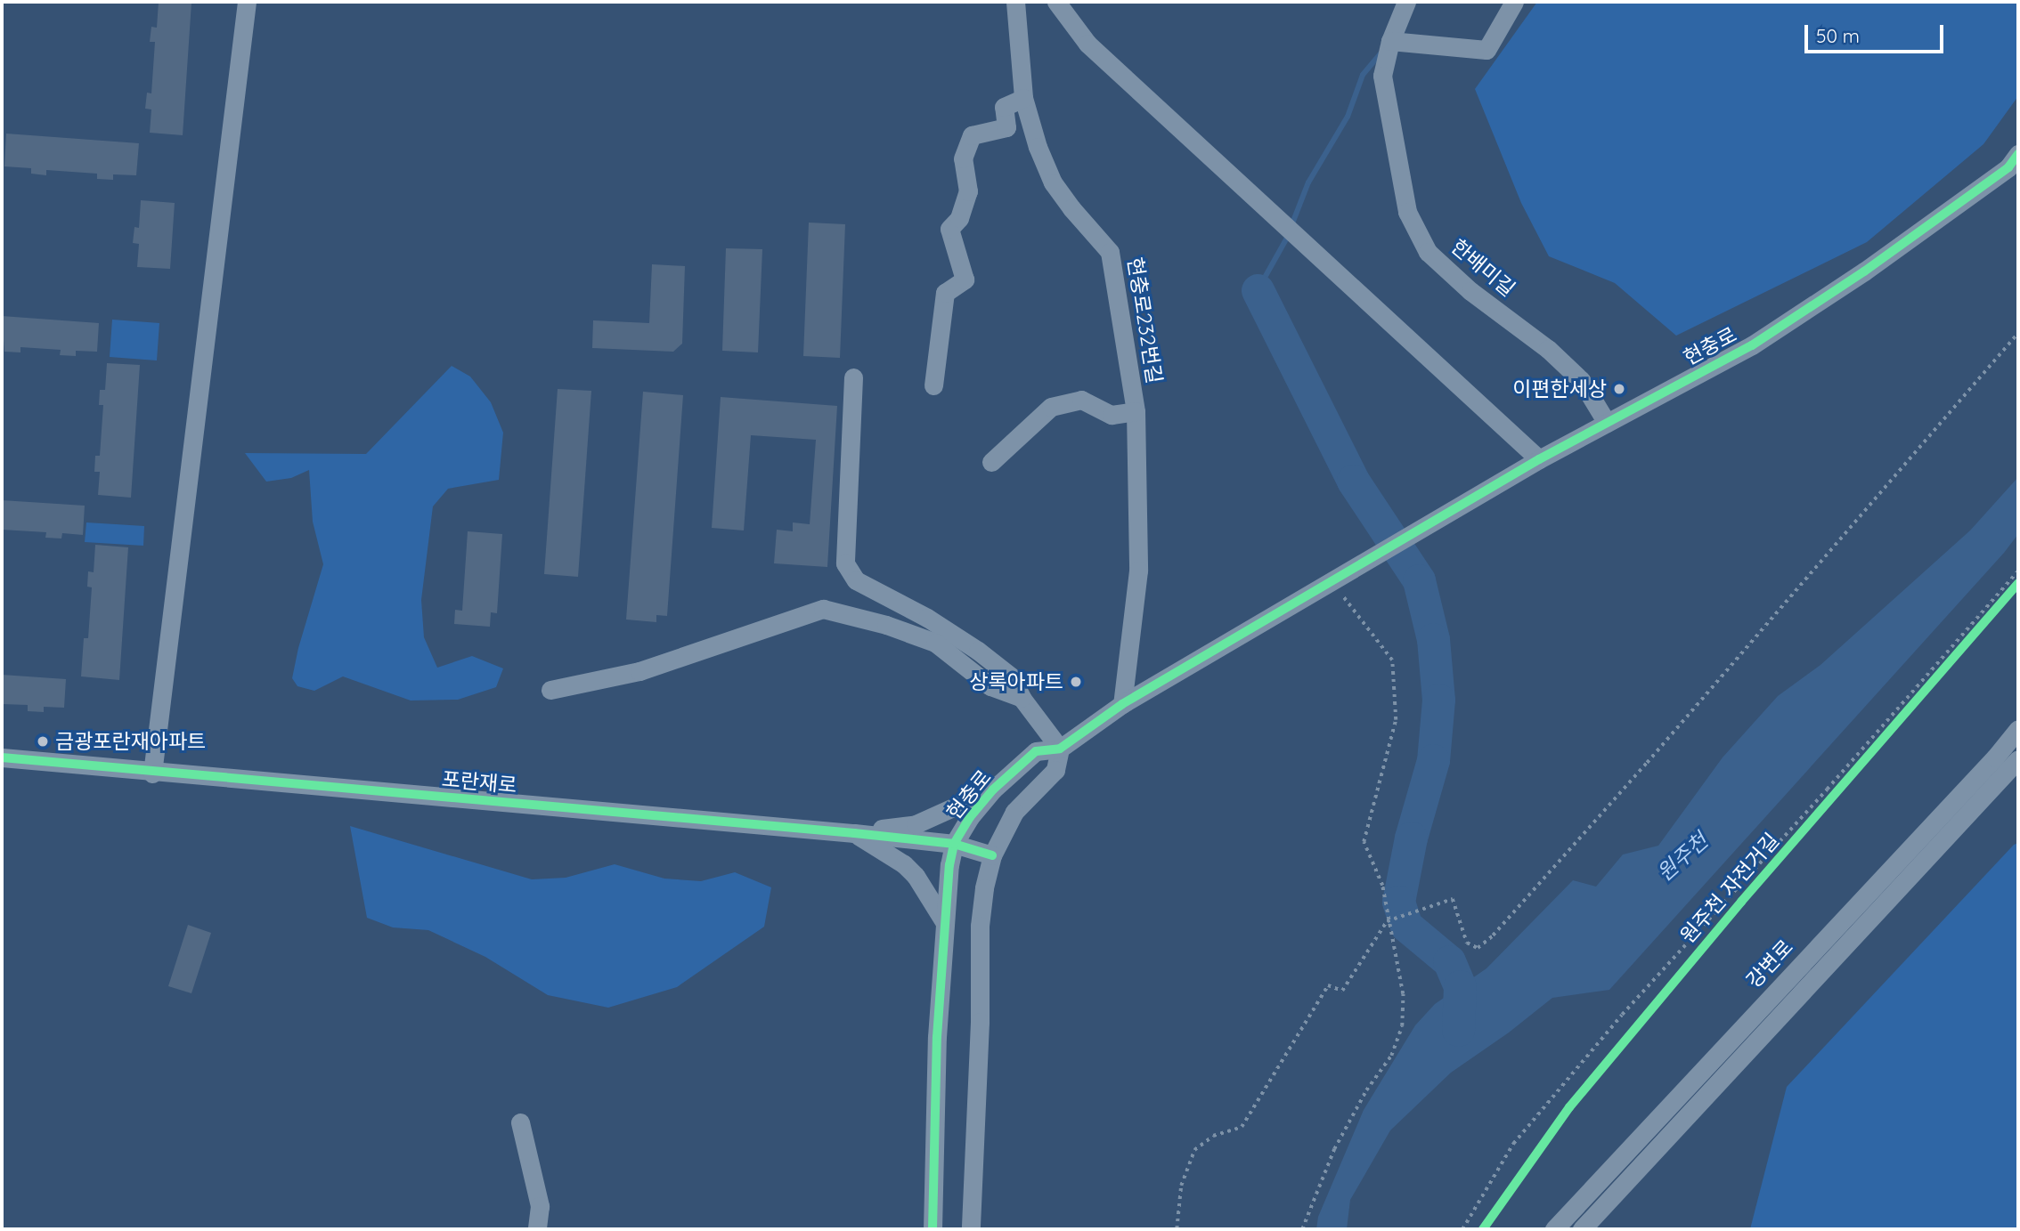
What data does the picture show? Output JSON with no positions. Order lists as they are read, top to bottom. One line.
{"streets":{"street":["한배미길","현충로232번길","현충로","포란재로","강변로"],"cycle path":["원주천 자전거길"]},"crossings":[["한배미길","현충로"],["현충로232번길","현충로"],["현충로","포란재로"]],"water":["원주천"],"places":["이편한세상","상록아파트","금광포란재아파트"],"scale_bar":"50 m"}
